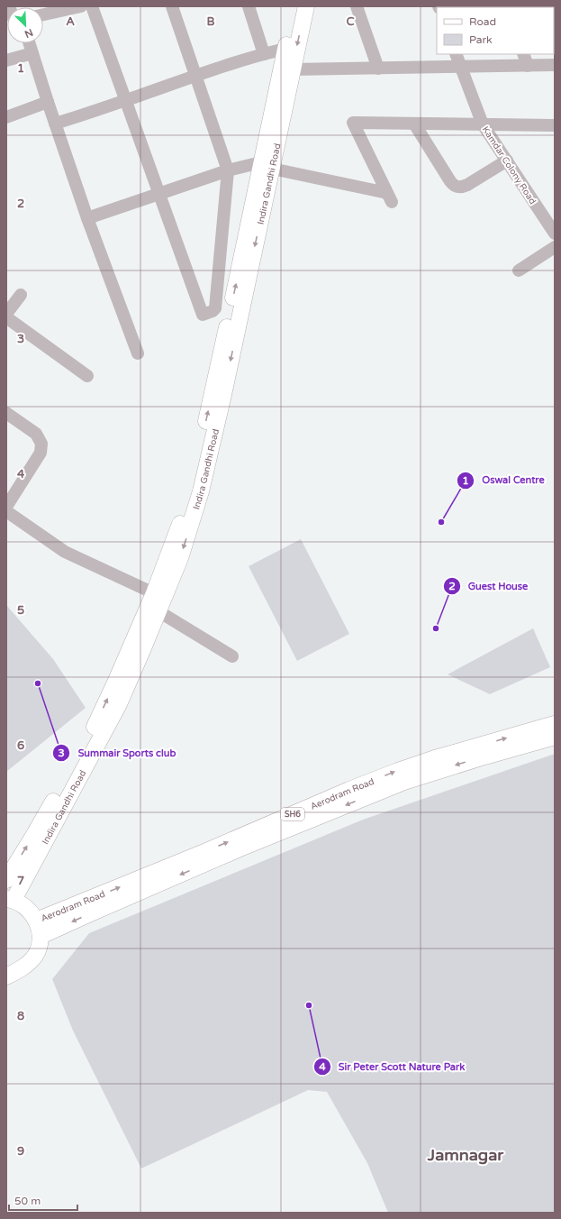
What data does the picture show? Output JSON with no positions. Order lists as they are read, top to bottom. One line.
{"streets":{"main road":["Indira Gandhi Road","Aerodram Road","SH6"],"street":["Kamdar Colony Road"]},"districts":["Jamnagar"],"places":["Oswal Centre","Guest House","Summair Sports club","Sir Peter Scott Nature Park"],"legend":["Road","Park"],"scale_bar":"50 m","north":"bottom right","grid":{"columns":["A","B","C"],"rows":["1","2","3","4","5","6","7","8","9"]}}
